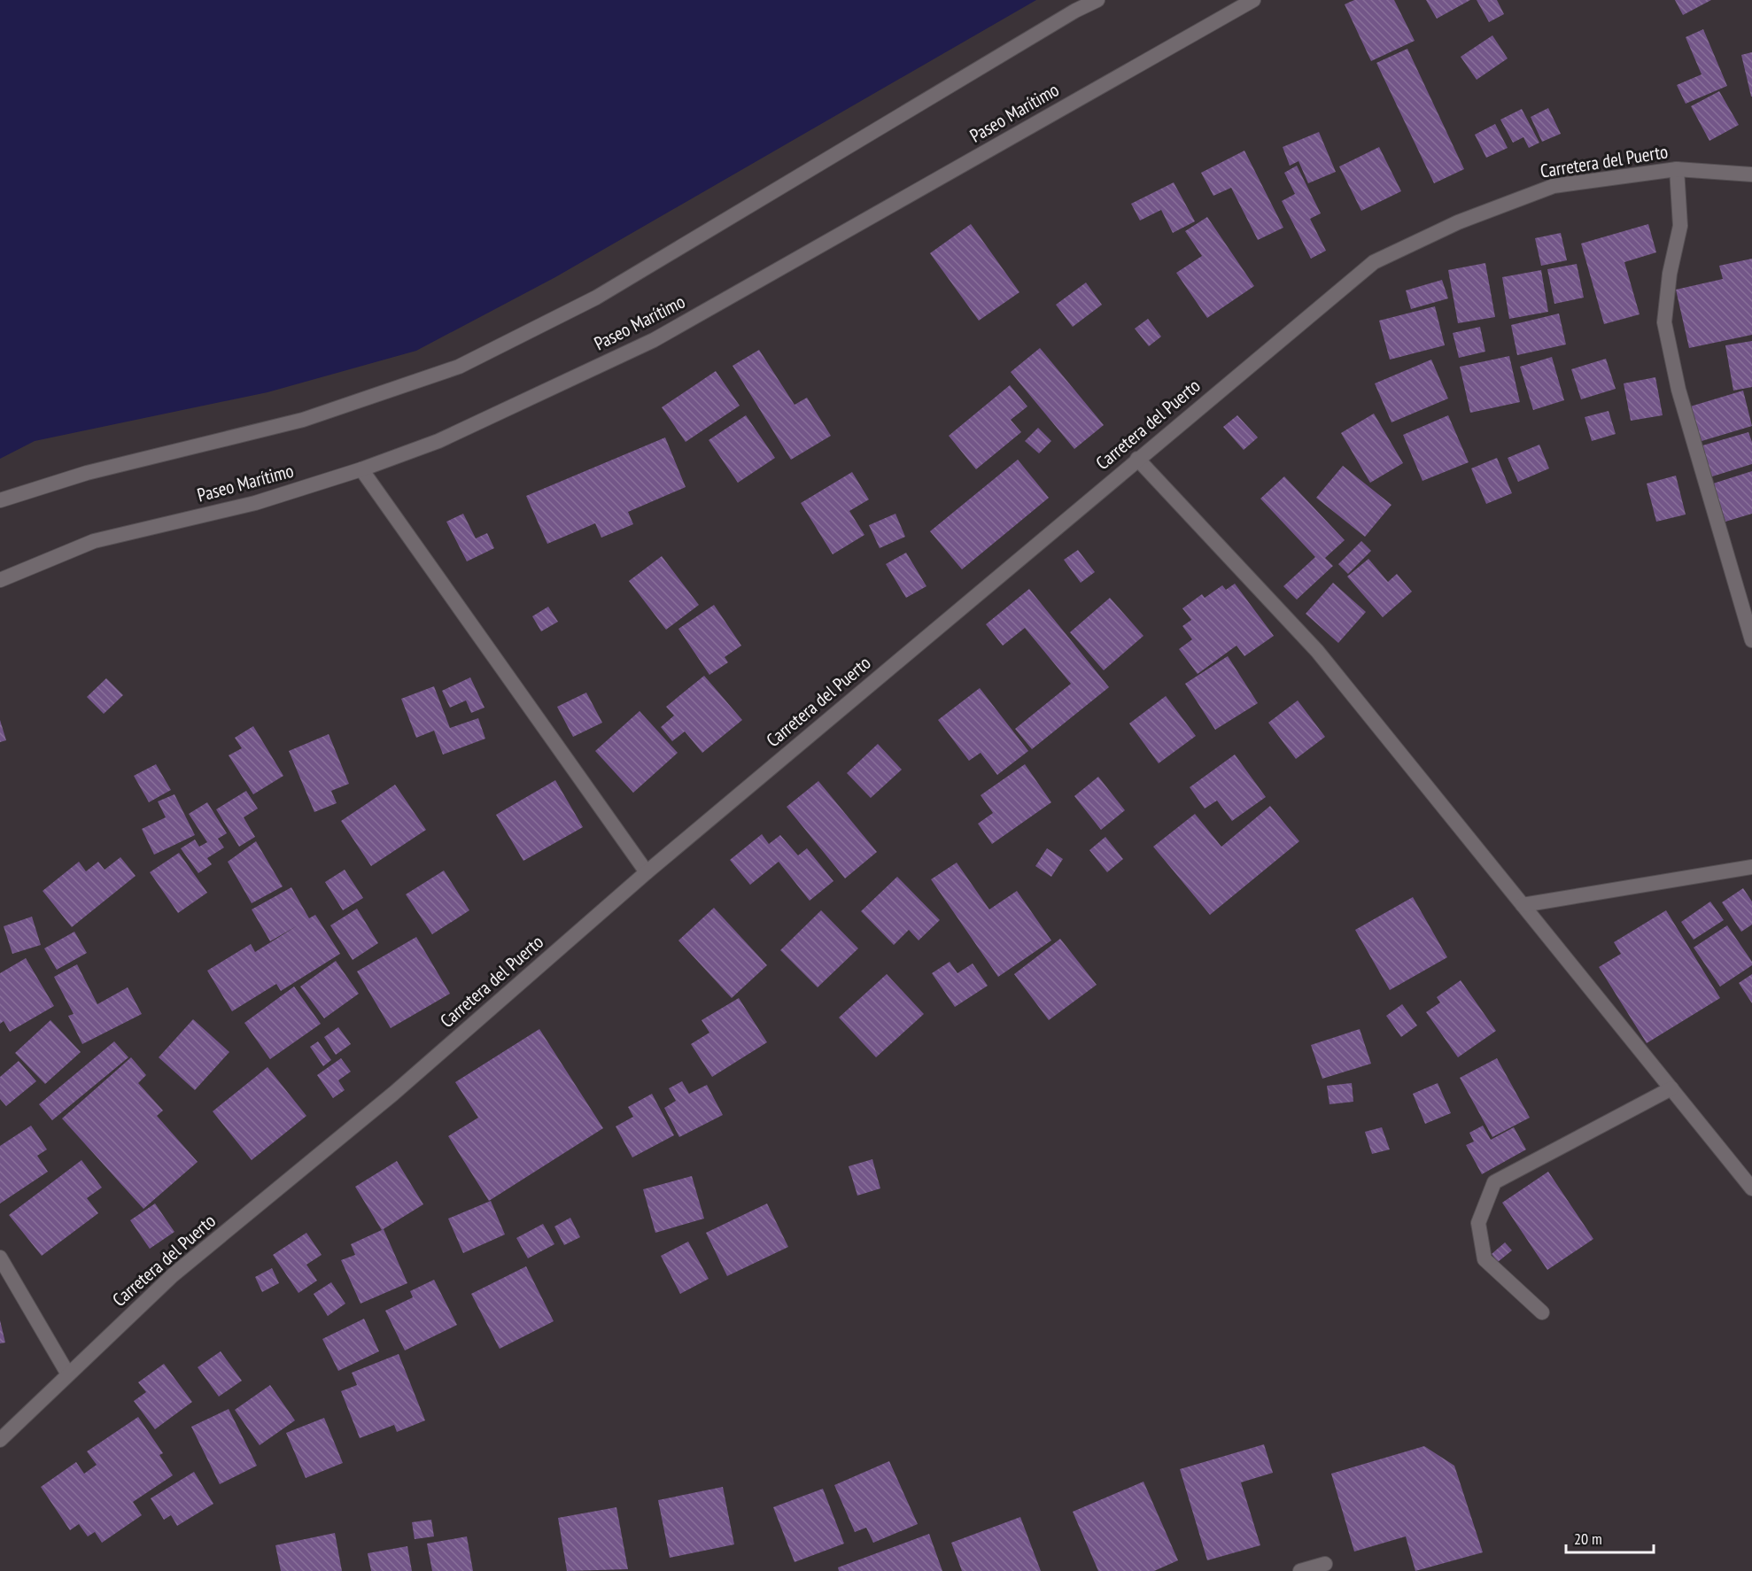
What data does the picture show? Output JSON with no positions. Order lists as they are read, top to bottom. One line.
{"streets":{"street":["Paseo Marítimo","Carretera del Puerto"]},"scale_bar":"20 m"}
